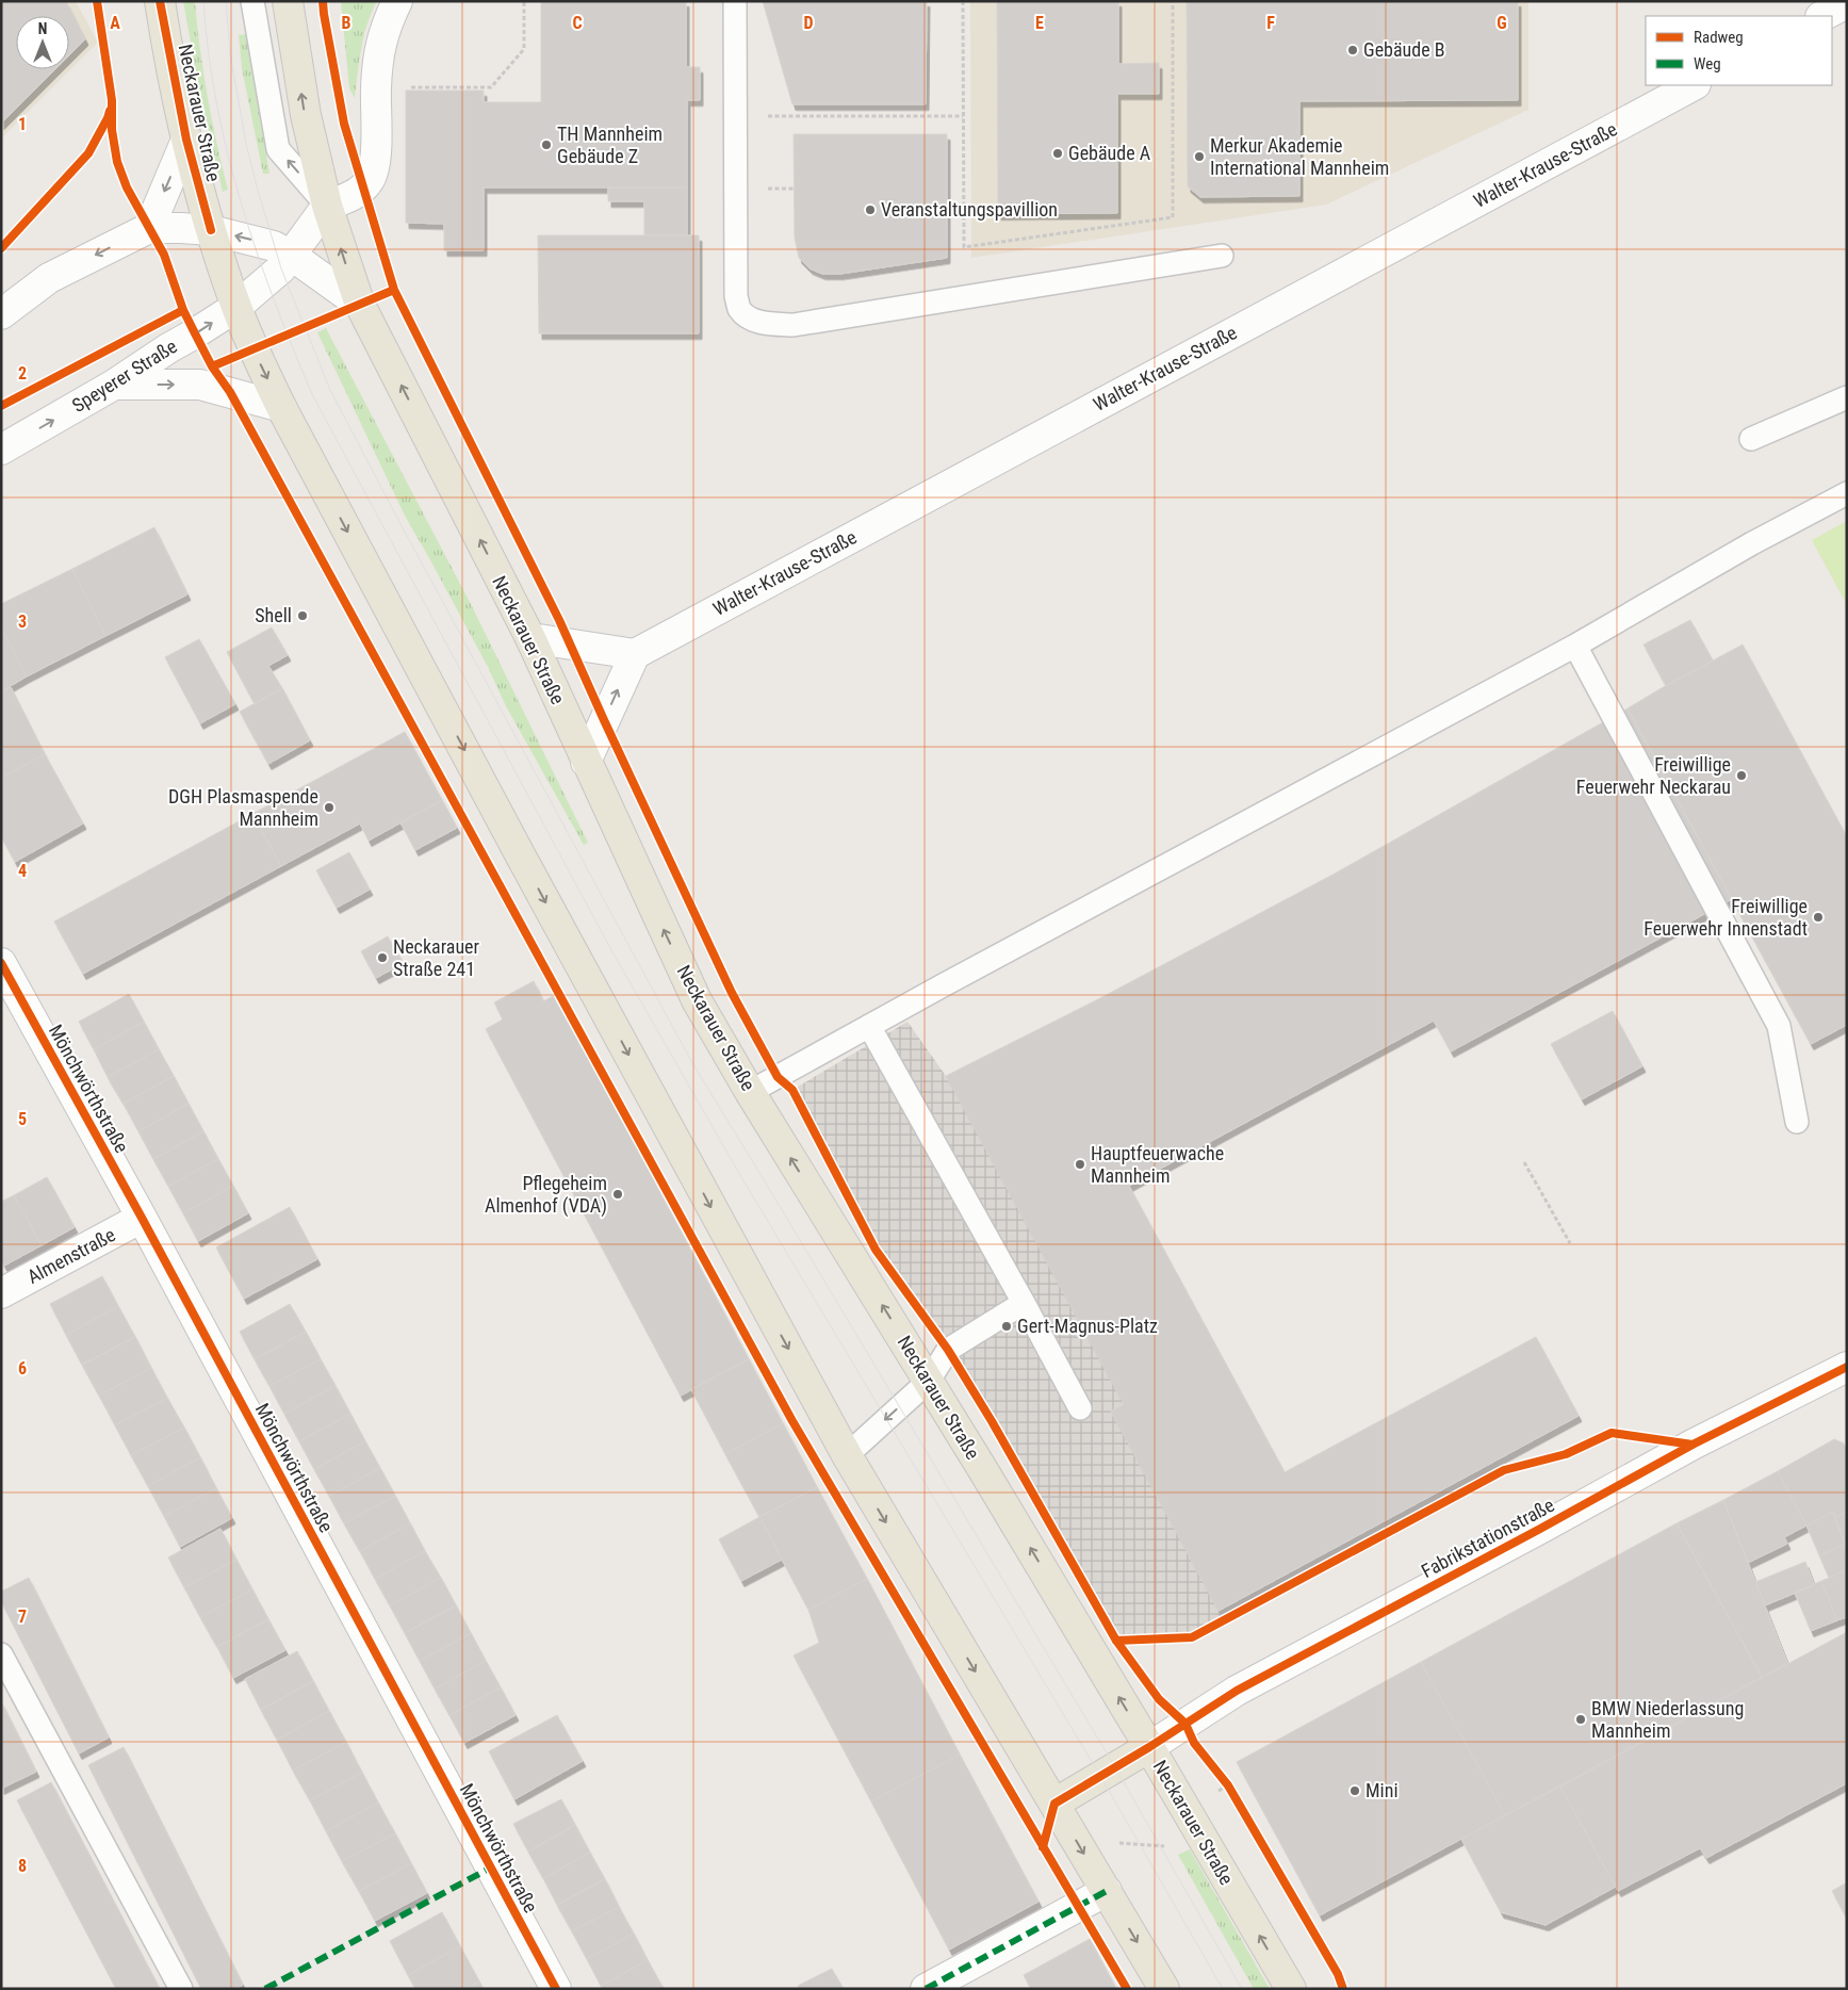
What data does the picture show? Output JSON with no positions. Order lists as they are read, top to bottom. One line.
{"streets":{"main road":["Neckarauer Straße"],"street":["Walter-Krause-Straße","Speyerer Straße","Mönchwörthstraße","Almenstraße","Fabrikstationstraße"]},"crossings":[["Neckarauer Straße","Speyerer Straße"],["Neckarauer Straße","Fabrikstationstraße"],["Mönchwörthstraße","Almenstraße"]],"places":["Gebäude B","TH Mannheim Gebäude Z","Gebäude A","Merkur Akademie International Mannheim","Veranstaltungspavillion","Shell","Freiwillige Feuerwehr Neckarau","DGH Plasmaspende Mannheim","Freiwillige Feuerwehr Innenstadt","Neckarauer Straße 241","Hauptfeuerwache Mannheim","Pflegeheim Almenhof (VDA)","Gert-Magnus-Platz","BMW Niederlassung Mannheim","Mini"],"legend":["Radweg","Weg"],"north":"top","grid":{"columns":["A","B","C","D","E","F","G"],"rows":["1","2","3","4","5","6","7","8"]}}
